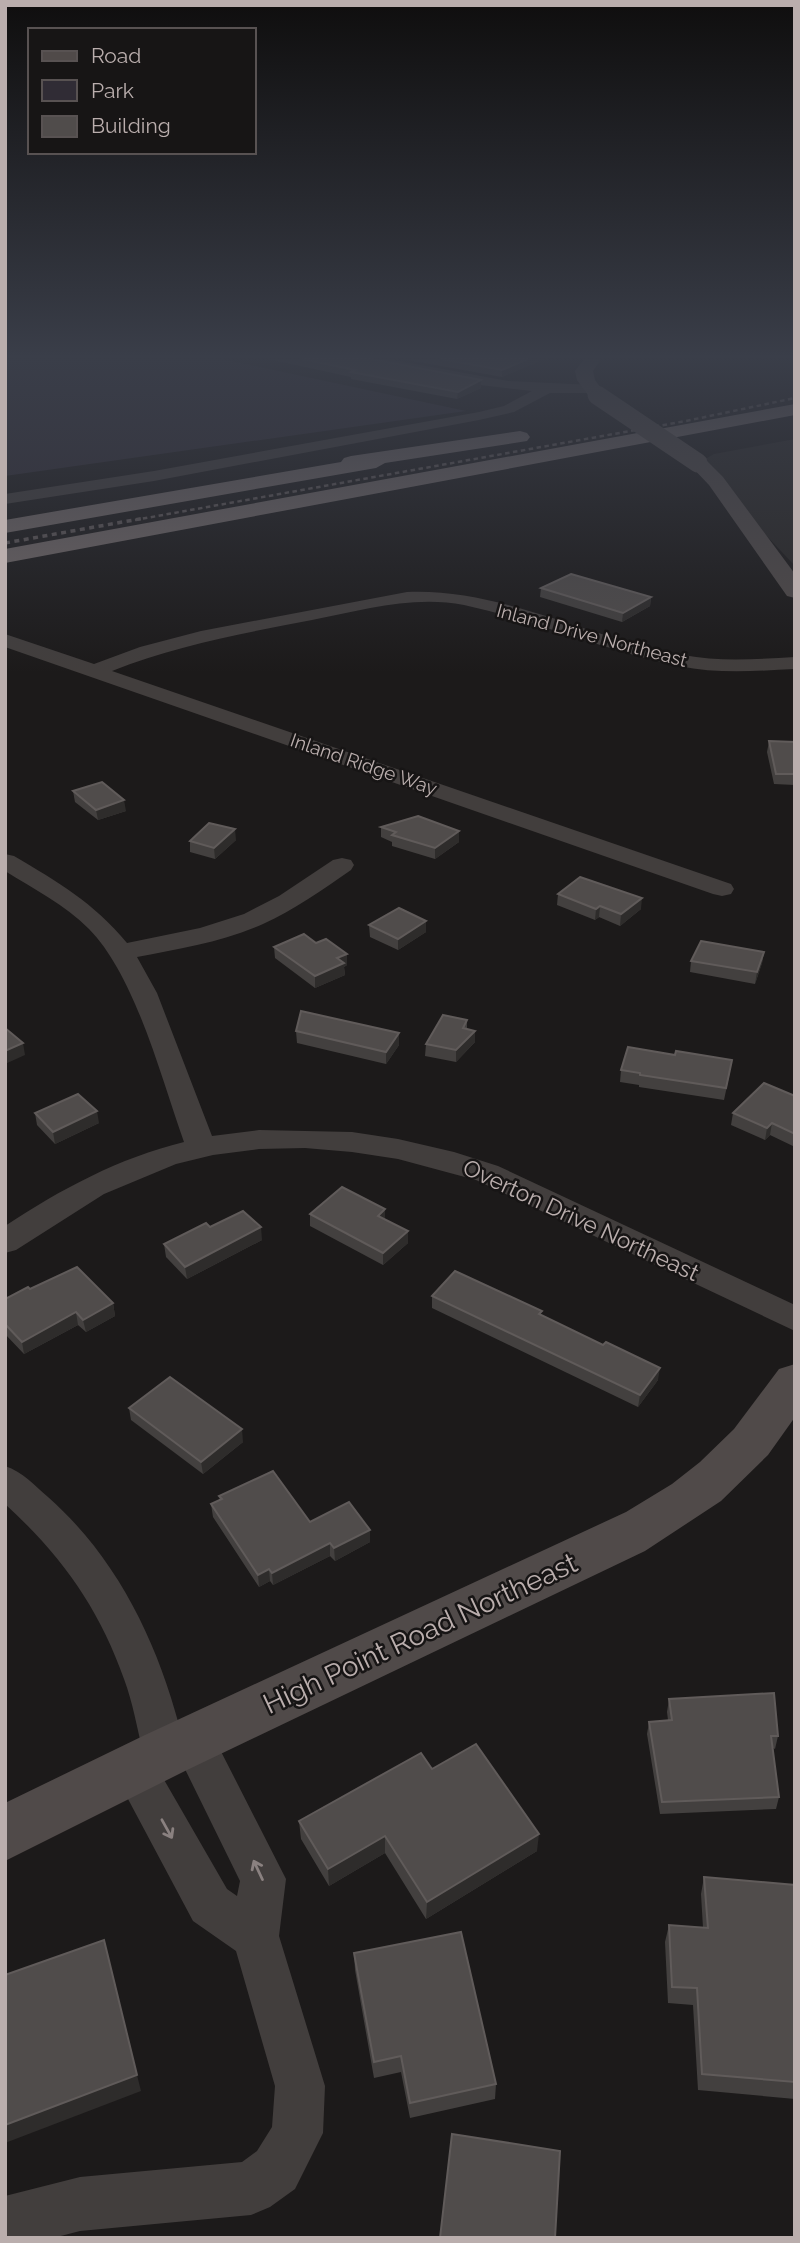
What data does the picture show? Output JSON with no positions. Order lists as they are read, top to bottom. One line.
{"streets":{"street":["Inland Drive Northeast","Inland Ridge Way","Overton Drive Northeast","High Point Road Northeast"]},"crossings":[["Inland Drive Northeast","Inland Ridge Way"]],"legend":["Road","Park","Building"]}
